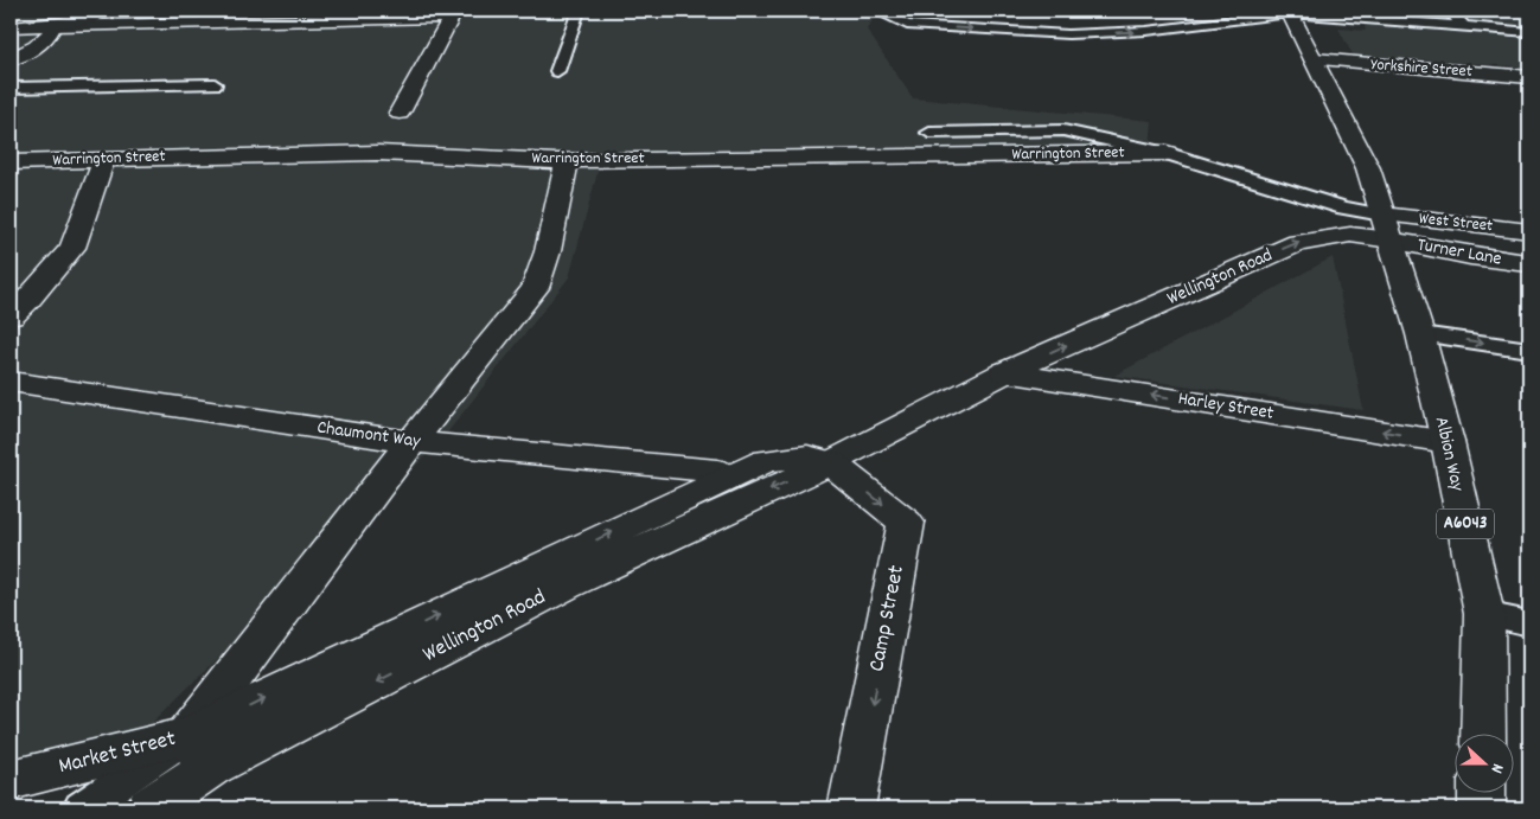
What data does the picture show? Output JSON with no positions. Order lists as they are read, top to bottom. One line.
{"streets":{"main road":["Yorkshire Street","Warrington Street","West Street","Turner Lane","Wellington Road","Harley Street","Chaumont Way","Albion Way","A6043","Camp Street","Market Street"]},"crossings":[["Yorkshire Street","A6043"],["Warrington Street","West Street"],["Warrington Street","Turner Lane"],["Warrington Street","Wellington Road"],["Warrington Street","Albion Way"],["Warrington Street","A6043"],["West Street","Turner Lane"],["West Street","Wellington Road"],["West Street","Albion Way"],["West Street","A6043"],["Turner Lane","Wellington Road"],["Turner Lane","Albion Way"],["Turner Lane","A6043"],["Wellington Road","Harley Street"],["Wellington Road","Chaumont Way"],["Wellington Road","Albion Way"],["Wellington Road","A6043"],["Wellington Road","Camp Street"],["Wellington Road","Market Street"],["Harley Street","Albion Way"],["Albion Way","A6043"]],"one_way":["Harley Street","Camp Street"],"north":"right"}
